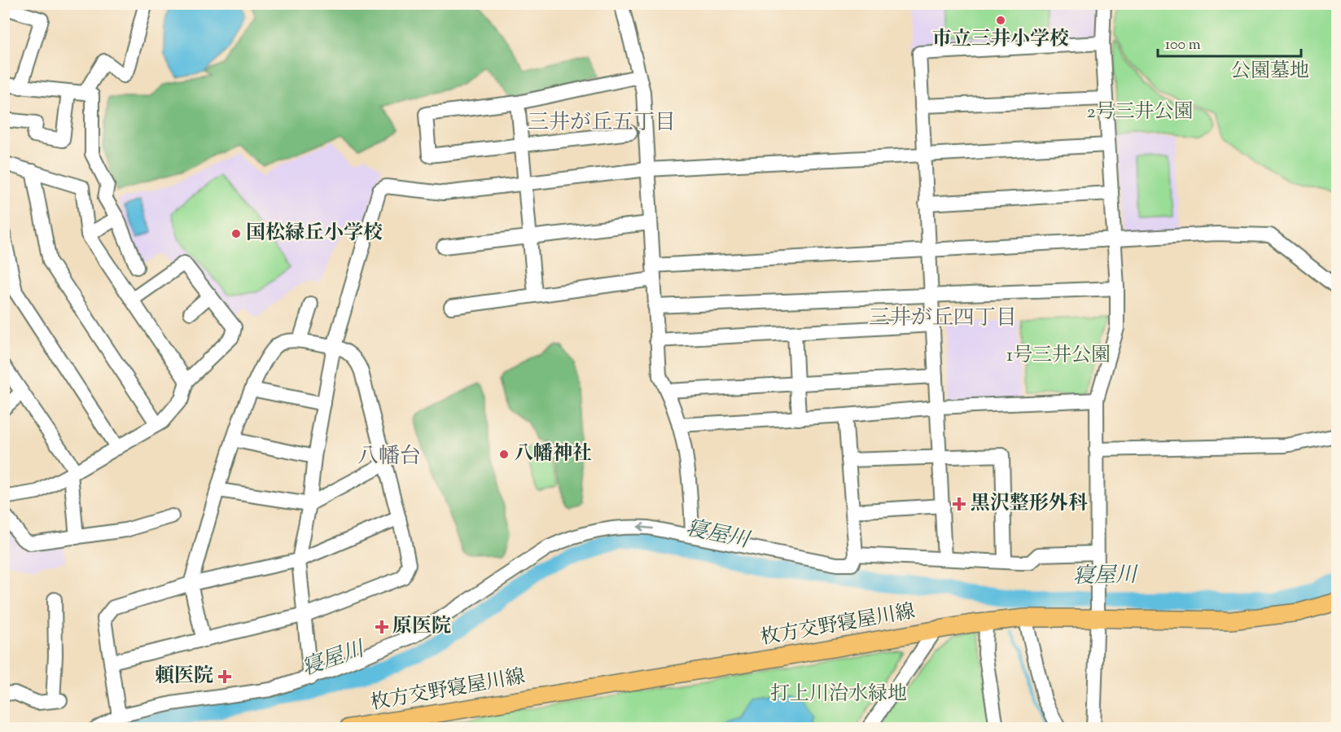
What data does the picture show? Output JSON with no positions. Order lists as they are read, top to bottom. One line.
{"streets":{"main road":["枚方交野寝屋川線"]},"districts":["三井が丘五丁目","三井が丘四丁目","八幡台"],"water":["寝屋川"],"parks":["公園墓地","2号三井公園","1号三井公園","打上川治水緑地"],"places":{"other":["市立三井小学校","国松緑丘小学校","八幡神社"],"health":["黒沢整形外科","原医院","頼医院"]},"scale_bar":"100 m"}
